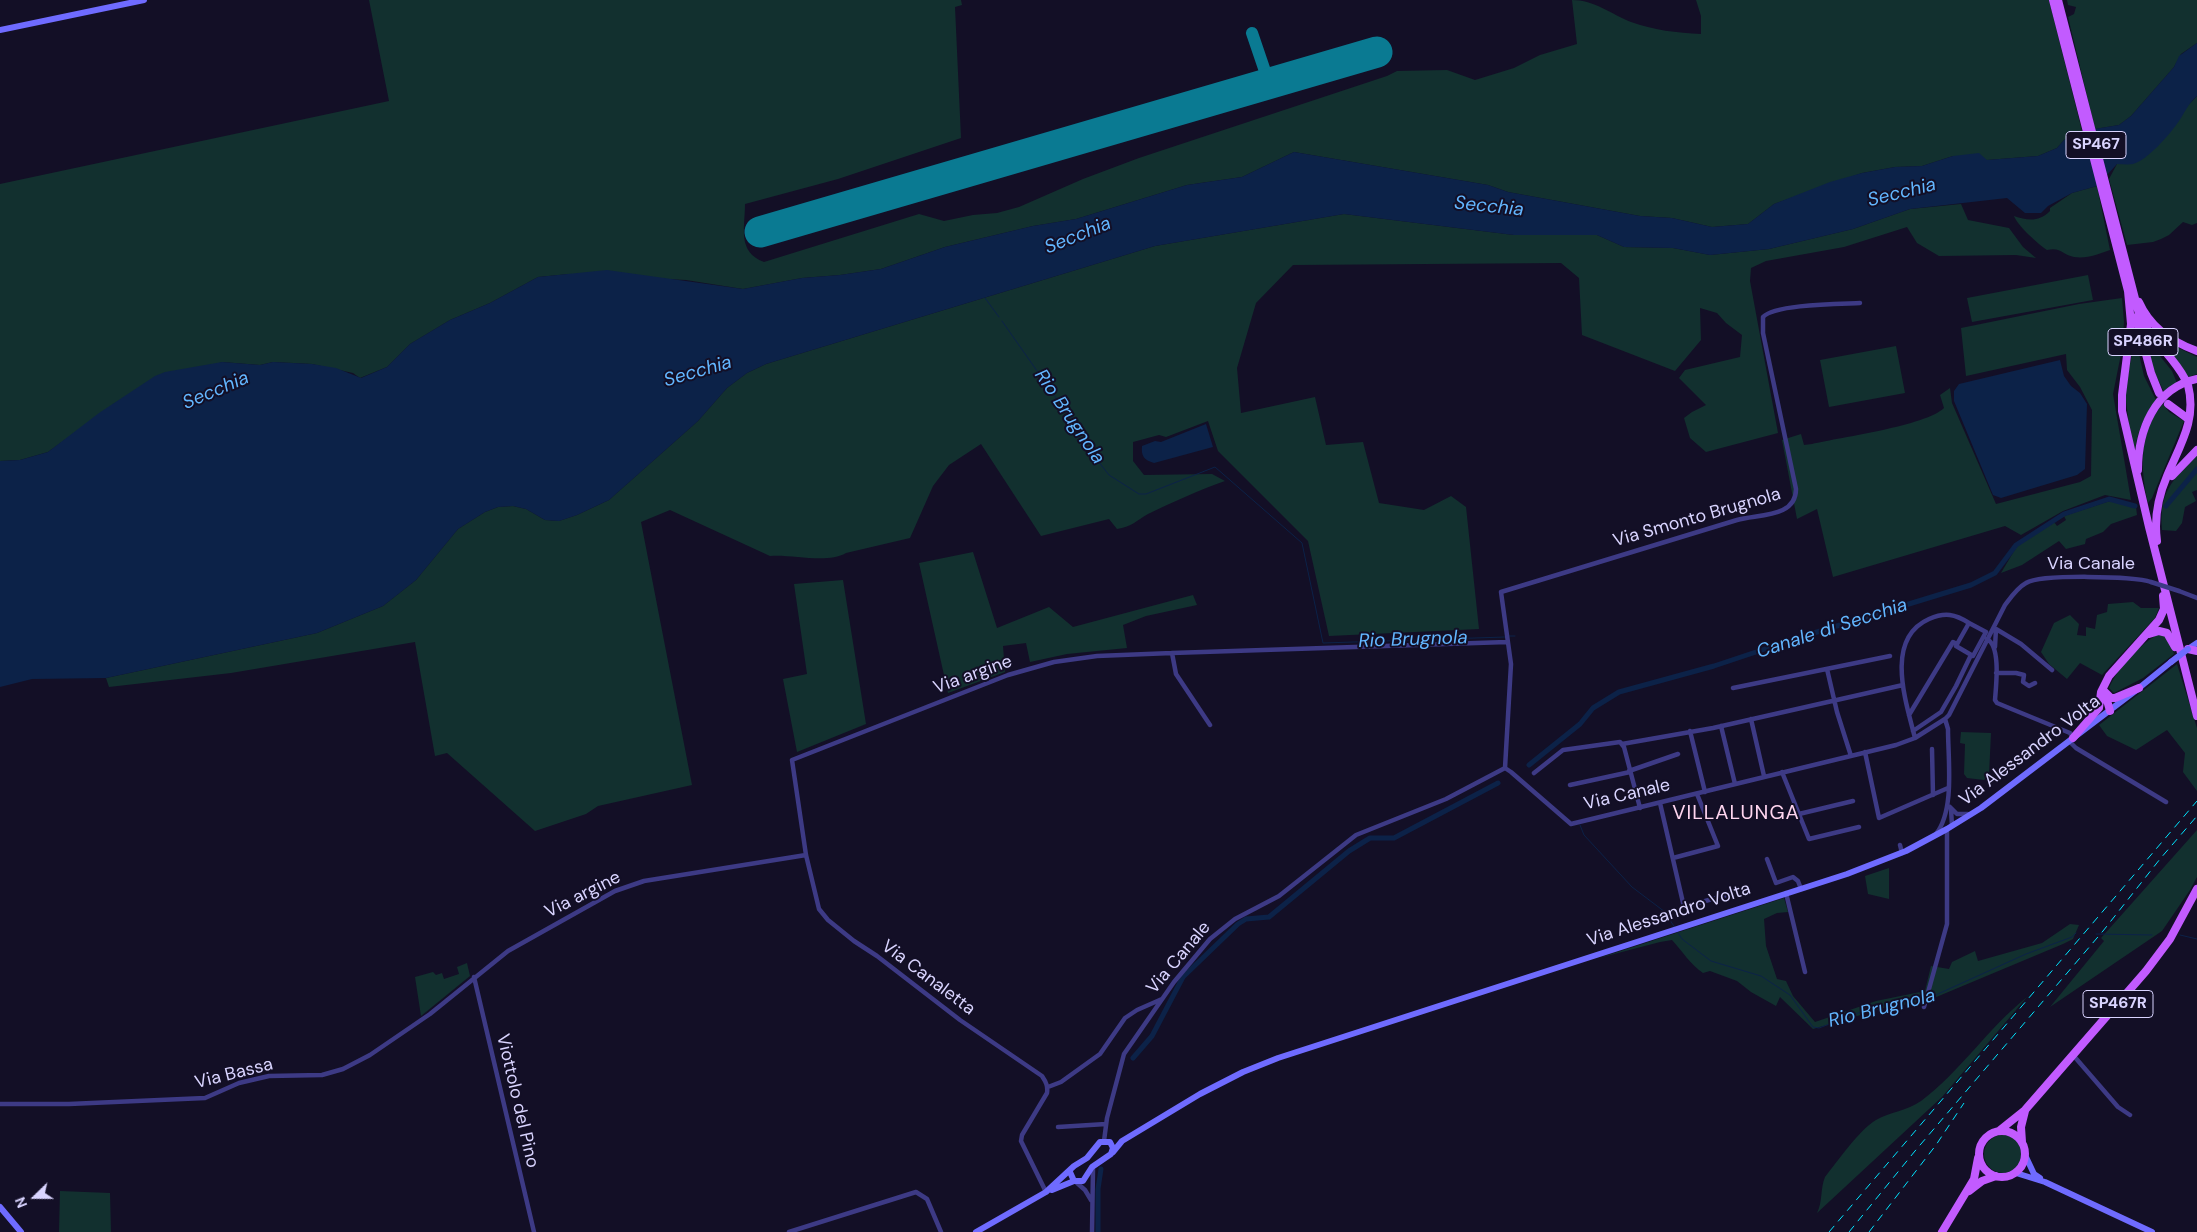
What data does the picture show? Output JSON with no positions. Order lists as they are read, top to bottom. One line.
{"streets":{"main road":["SP467","SP486R","Via Alessandro Volta","SP467R"],"street":["Via Smonto Brugnola","Via Canale","Via argine","Via Canaletta","Via Bassa","Viottolo del Pino"]},"crossings":[["SP467","SP486R"],["Via Smonto Brugnola","Via Canale"],["Via Smonto Brugnola","Via argine"],["Via argine","Via Canaletta"],["Via argine","Via Bassa"],["Via argine","Viottolo del Pino"],["Via Bassa","Viottolo del Pino"]],"districts":["VILLALUNGA"],"water":["Secchia","Rio Brugnola","Canale di Secchia"],"north":"left"}
